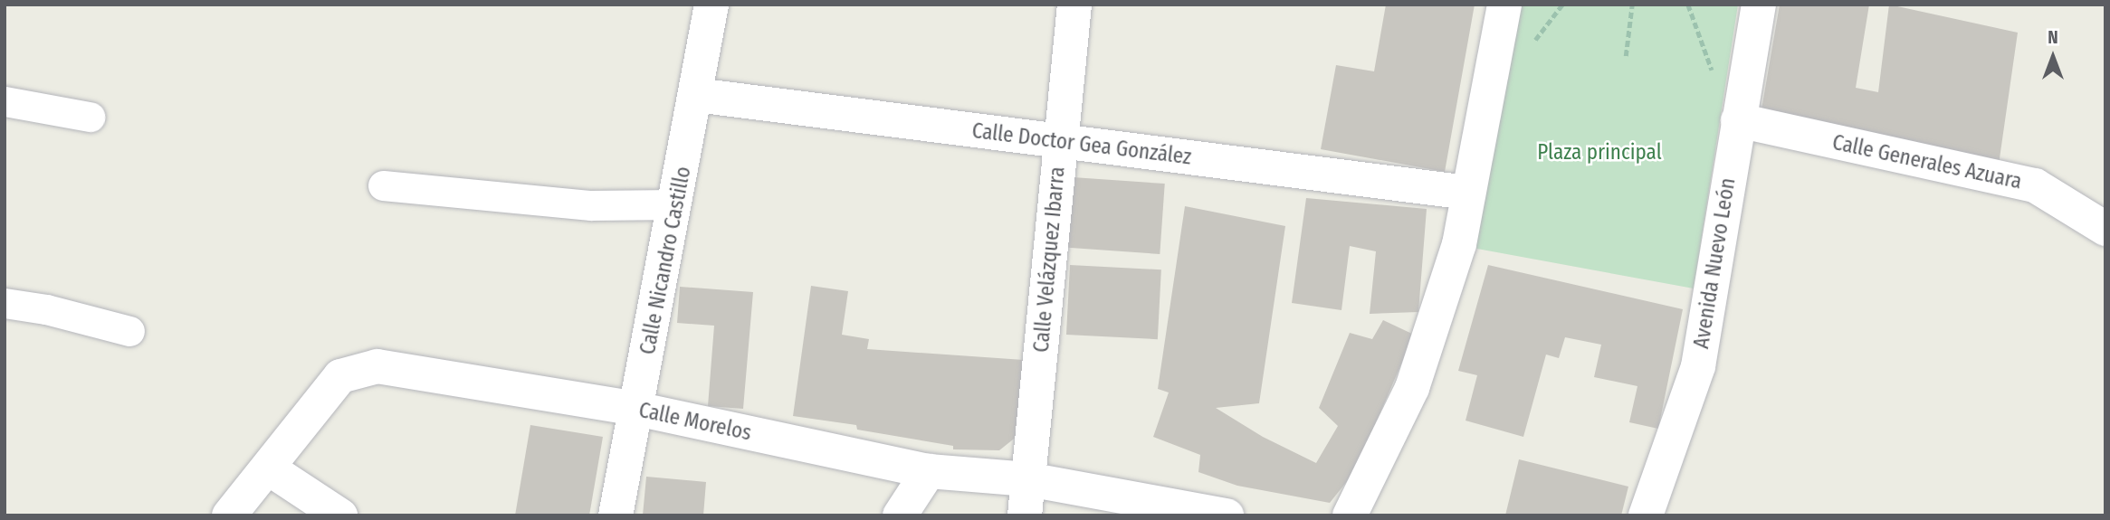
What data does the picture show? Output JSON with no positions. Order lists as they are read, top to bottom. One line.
{"streets":{"street":["Calle Doctor Gea González","Calle Generales Azuara","Calle Velázquez Ibarra","Calle Nicandro Castillo","Avenida Nuevo León","Calle Morelos"]},"crossings":[["Calle Doctor Gea González","Calle Velázquez Ibarra"],["Calle Doctor Gea González","Calle Nicandro Castillo"],["Calle Generales Azuara","Avenida Nuevo León"],["Calle Velázquez Ibarra","Calle Morelos"],["Calle Nicandro Castillo","Calle Morelos"]],"parks":["Plaza principal"],"north":"top"}
